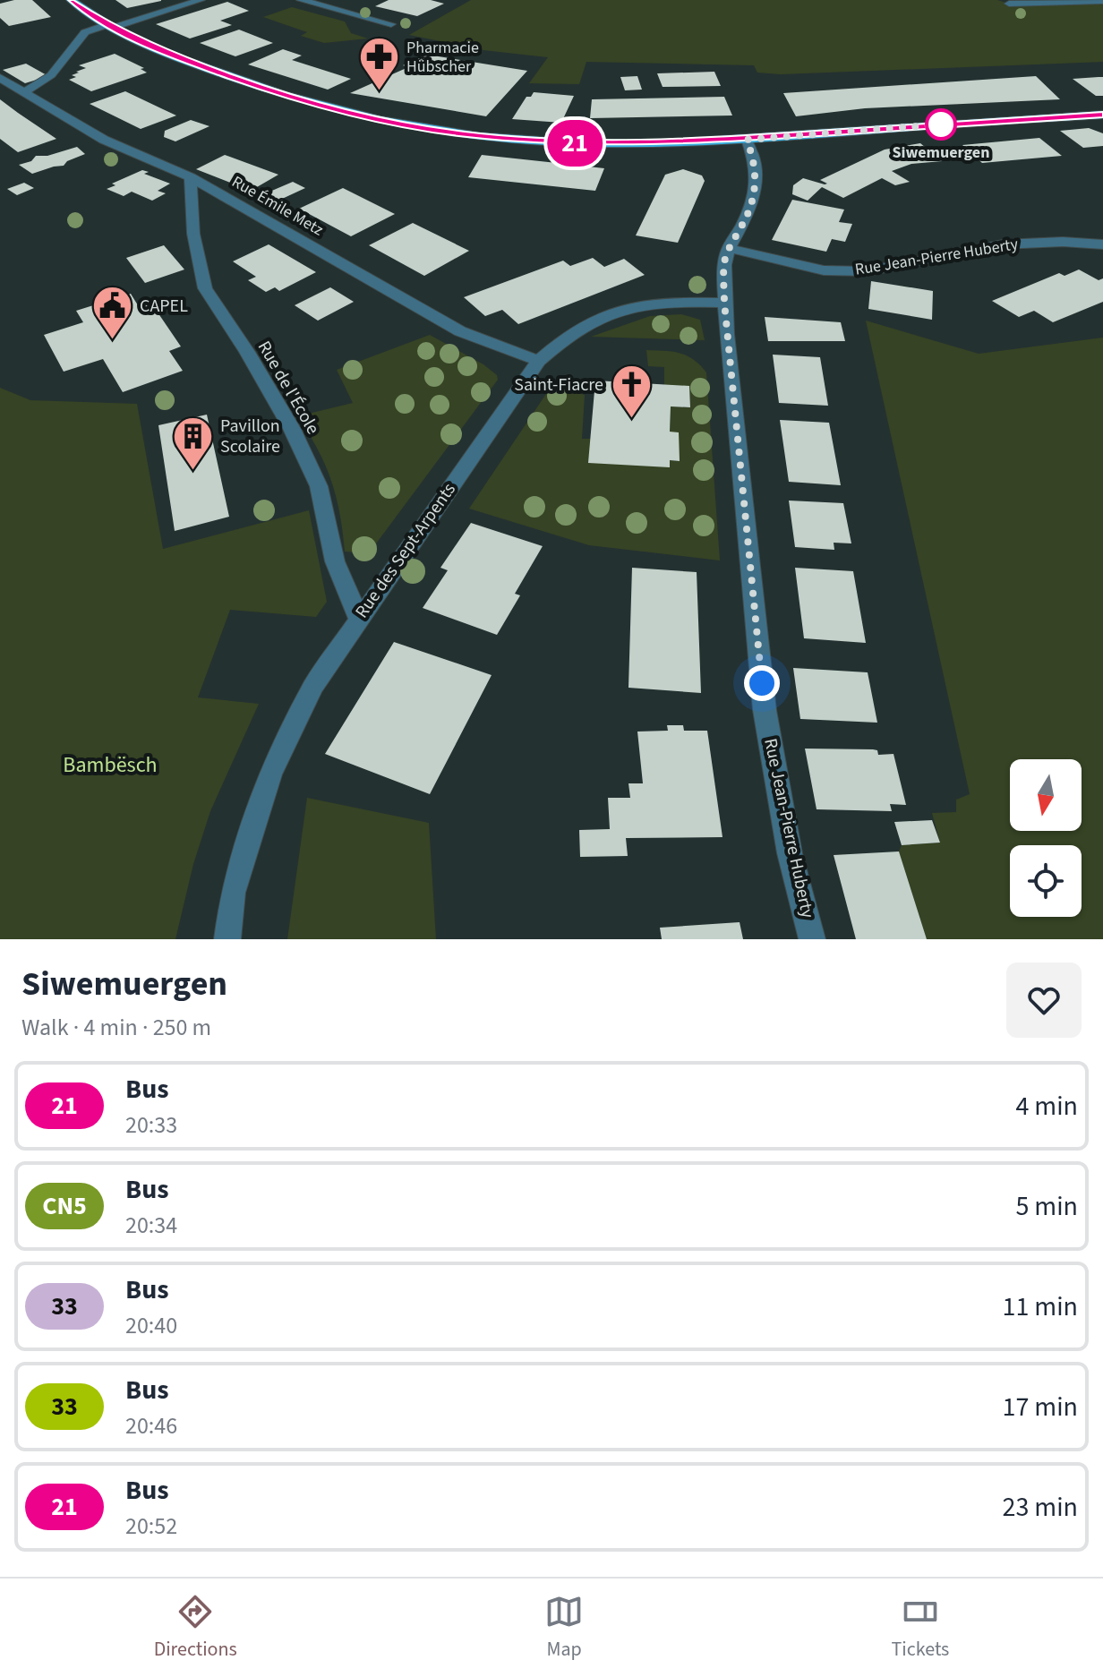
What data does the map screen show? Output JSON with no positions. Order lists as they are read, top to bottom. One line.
{"streets":{"street":["Rue Émile Metz","Rue Jean-Pierre Huberty","Rue de l'École","Rue des Sept-Arpents"]},"crossings":[["Rue Émile Metz","Rue de l'École"],["Rue Émile Metz","Rue des Sept-Arpents"],["Rue Jean-Pierre Huberty","Rue des Sept-Arpents"],["Rue de l'École","Rue des Sept-Arpents"]],"parks":["Bambësch"],"places":{"pharmacy":["Pharmacie Hübscher"],"other":["Siwemuergen"],"public building":["CAPEL"],"church":["Saint-Fiacre"],"building":["Pavillon Scolaire"]},"lines":["bus line 21"],"north":"bottom","page":{"on_map":"21","heading":["Siwemuergen","Walk · 4 min · 250 m"],"list":[{"mark":"21","name":"Bus","note":"20:33","value":"4 min"},{"mark":"CN5","name":"Bus","note":"20:34","value":"5 min"},{"mark":"33","name":"Bus","note":"20:40","value":"11 min"},{"mark":"33","name":"Bus","note":"20:46","value":"17 min"},{"mark":"21","name":"Bus","note":"20:52","value":"23 min"}],"tabs":["Directions","Map","Tickets"]}}
